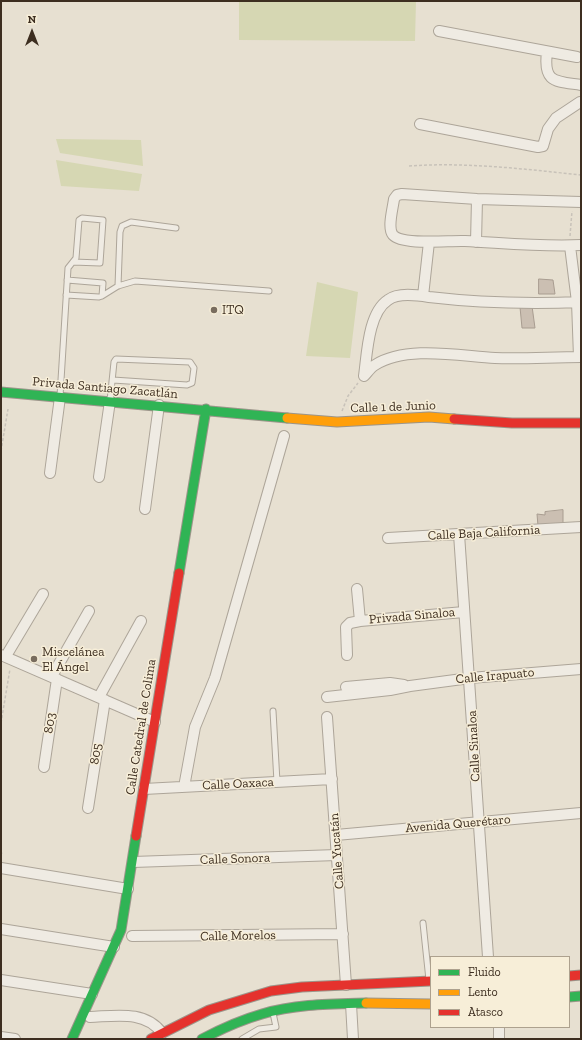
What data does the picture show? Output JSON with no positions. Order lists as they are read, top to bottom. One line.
{"streets":{"street":["Privada Santiago Zacatlán","Calle 1 de Junio","Calle Baja California","Privada Sinaloa","Calle Irapuato","803","Calle Catedral de Colima","Calle Sinaloa","805","Calle Oaxaca","Avenida Querétaro","Calle Yucatán","Calle Sonora","Calle Morelos"]},"crossings":[["Privada Santiago Zacatlán","Calle 1 de Junio"],["Privada Santiago Zacatlán","Calle Catedral de Colima"],["Calle 1 de Junio","Calle Catedral de Colima"],["Calle Baja California","Calle Sinaloa"],["Privada Sinaloa","Calle Sinaloa"],["Calle Irapuato","Calle Sinaloa"],["Calle Catedral de Colima","Calle Oaxaca"],["Calle Catedral de Colima","Calle Sonora"],["Calle Sinaloa","Avenida Querétaro"],["Calle Oaxaca","Calle Yucatán"],["Avenida Querétaro","Calle Yucatán"],["Calle Yucatán","Calle Sonora"],["Calle Yucatán","Calle Morelos"]],"places":["ITQ","Miscelánea El Ángel"],"legend":["Fluido","Lento","Atasco"],"north":"top"}
